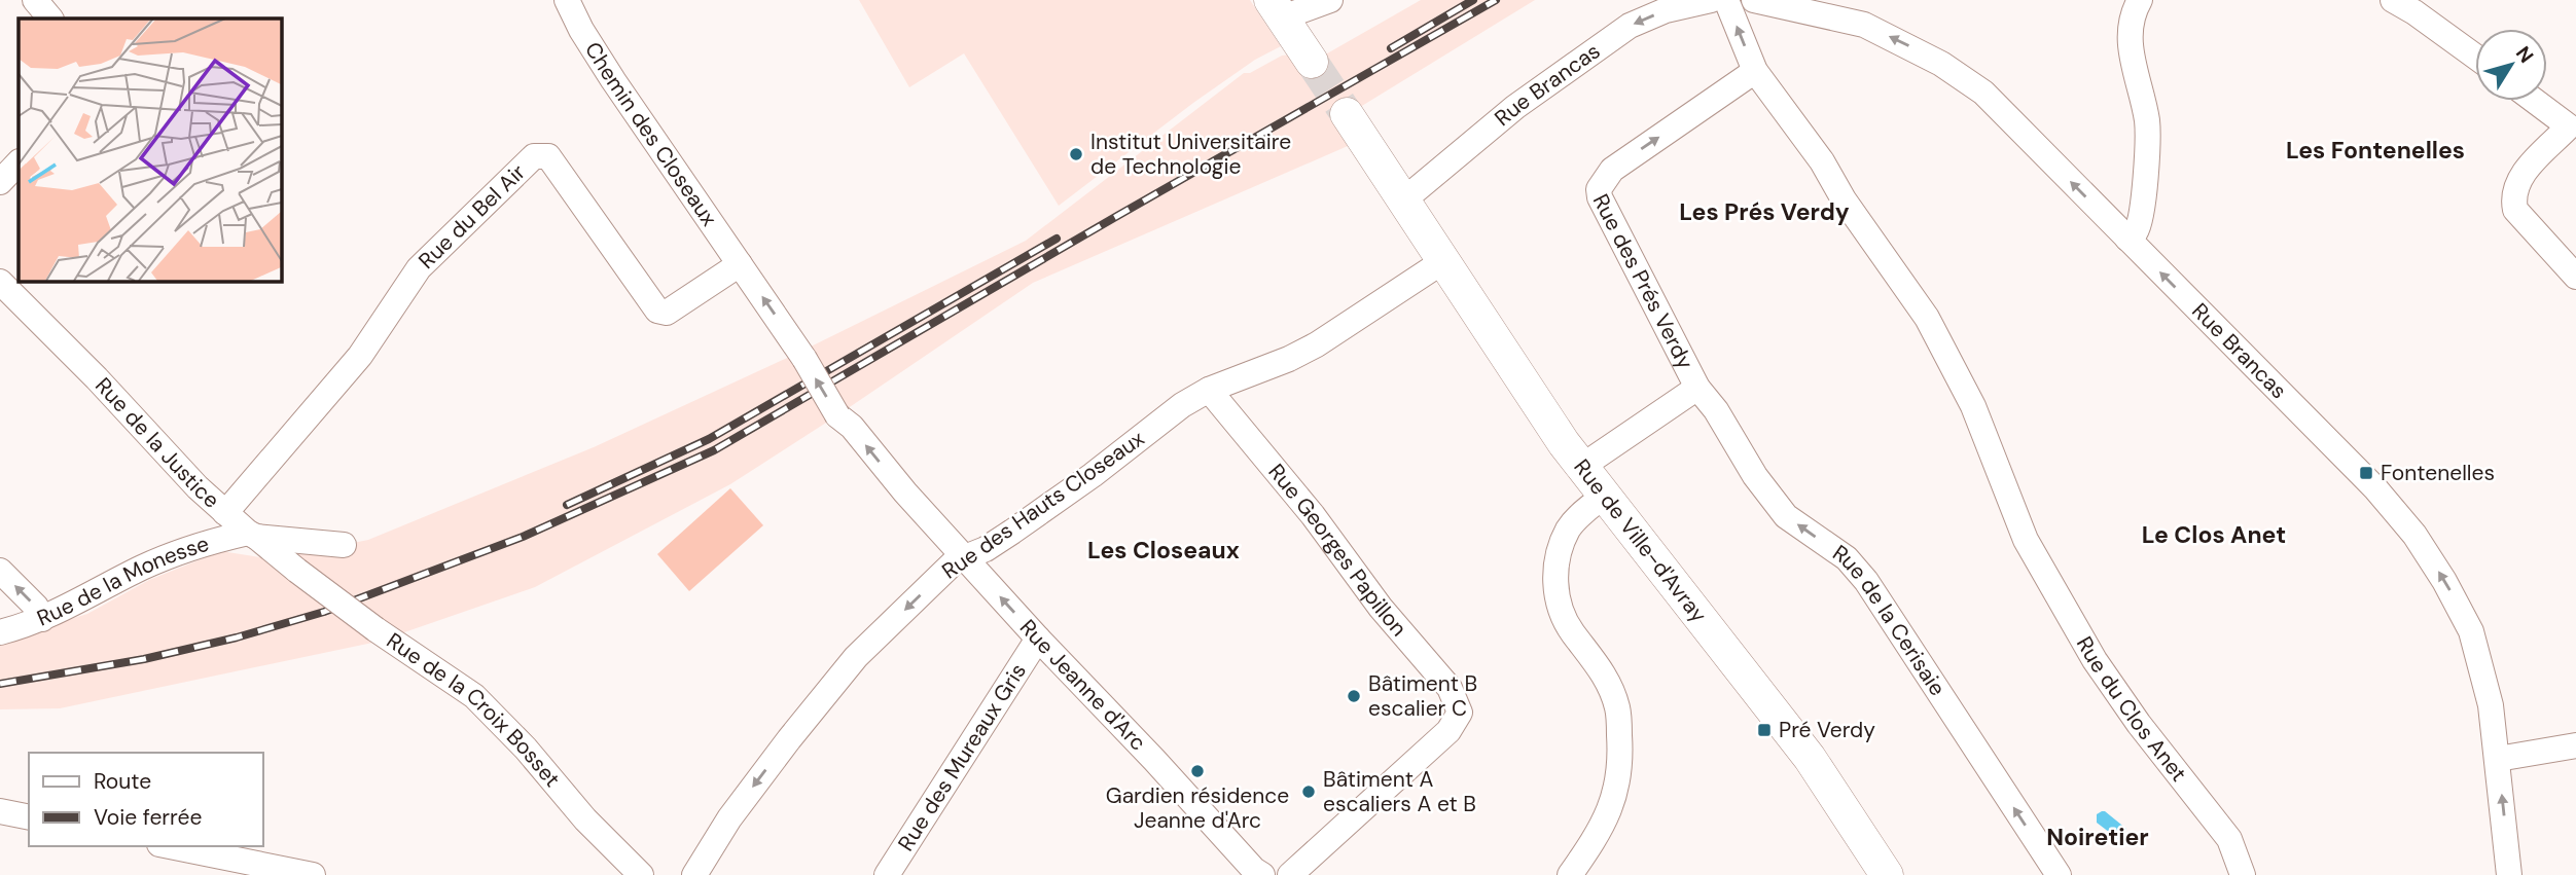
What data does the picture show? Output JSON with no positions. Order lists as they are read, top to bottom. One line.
{"streets":{"main road":["Rue de Ville-d'Avray"],"street":["Rue Brancas","Chemin des Closeaux","Rue du Bel Air","Rue des Prés Verdy","Rue de la Justice","Rue des Hauts Closeaux","Rue Georges Papillon","Rue de la Monesse","Rue de la Cerisaie","Rue Jeanne d'Arc","Rue du Clos Anet","Rue de la Croix Bosset","Rue des Mureaux Gris"]},"crossings":[["Rue Brancas","Rue de Ville-d'Avray"],["Chemin des Closeaux","Rue du Bel Air"],["Chemin des Closeaux","Rue Jeanne d'Arc"],["Rue du Bel Air","Rue de la Justice"],["Rue des Prés Verdy","Rue de Ville-d'Avray"],["Rue des Prés Verdy","Rue de la Cerisaie"],["Rue des Prés Verdy","Rue du Clos Anet"],["Rue de la Justice","Rue de la Monesse"],["Rue de la Justice","Rue de la Croix Bosset"],["Rue des Hauts Closeaux","Rue de Ville-d'Avray"],["Rue des Hauts Closeaux","Rue Georges Papillon"],["Rue des Hauts Closeaux","Rue Jeanne d'Arc"],["Rue de la Monesse","Rue de la Croix Bosset"],["Rue Jeanne d'Arc","Rue des Mureaux Gris"]],"one_way":["Rue des Hauts Closeaux","Rue de la Cerisaie","Rue Jeanne d'Arc"],"districts":["Les Fontenelles","Les Prés Verdy","Le Clos Anet","Les Closeaux","Noiretier"],"places":{"other":["Institut Universitaire de Technologie","Bâtiment B escalier C","Gardien résidence Jeanne d'Arc","Bâtiment A escaliers A et B"],"transit":["Fontenelles","Pré Verdy"]},"legend":["Route","Voie ferrée"],"north":"top right"}
